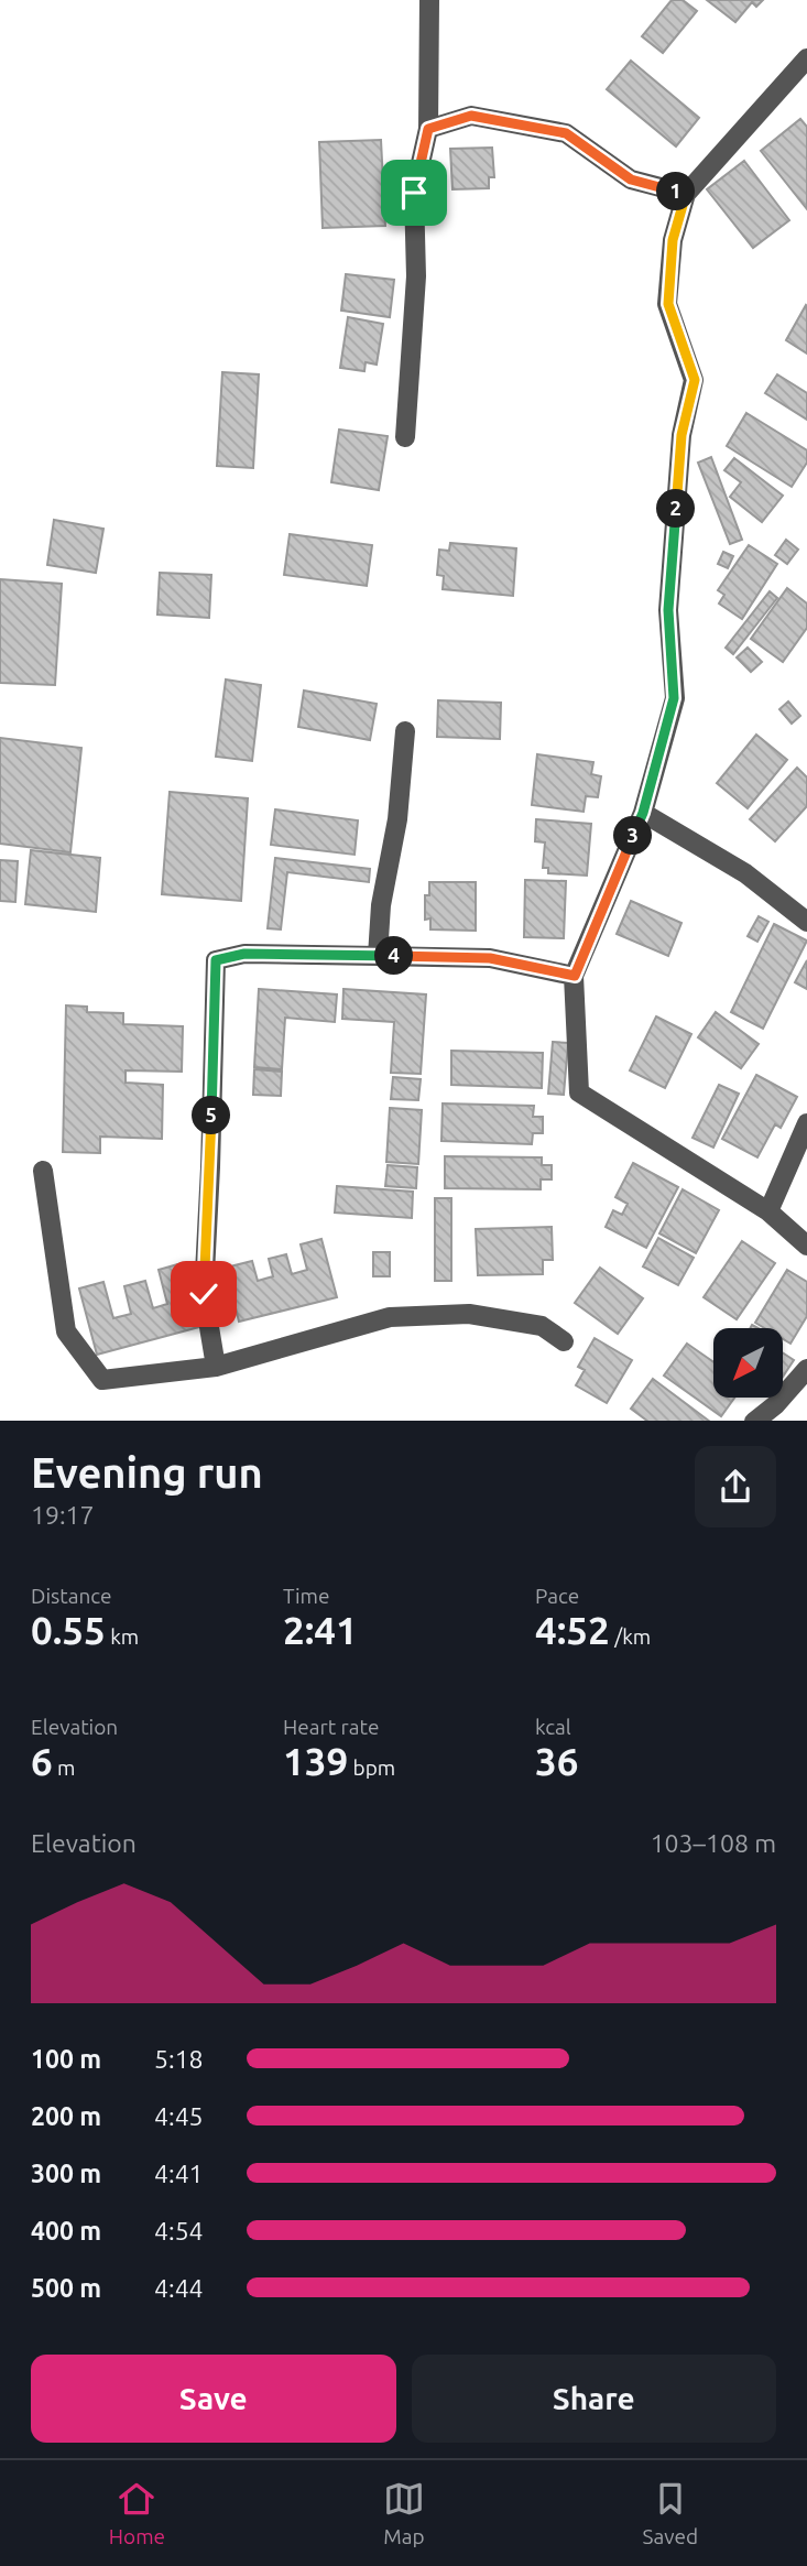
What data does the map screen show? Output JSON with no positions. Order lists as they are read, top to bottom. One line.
{"north":"bottom left","page":{"pins":["1","2","3","4","5"],"heading":["Evening run","19:17"],"stats":[["Distance","0.55 km"],["Time","2:41"],["Pace","4:52 /km"],["Elevation","6 m"],["Heart rate","139 bpm"],["kcal","36"]],"chart":["Elevation","103–108 m"],"list":[{"name":"100 m","note":"5:18"},{"name":"200 m","note":"4:45"},{"name":"300 m","note":"4:41"},{"name":"400 m","note":"4:54"},{"name":"500 m","note":"4:44"}],"buttons":["Save","Share"],"tabs":["Home","Map","Saved"]}}
